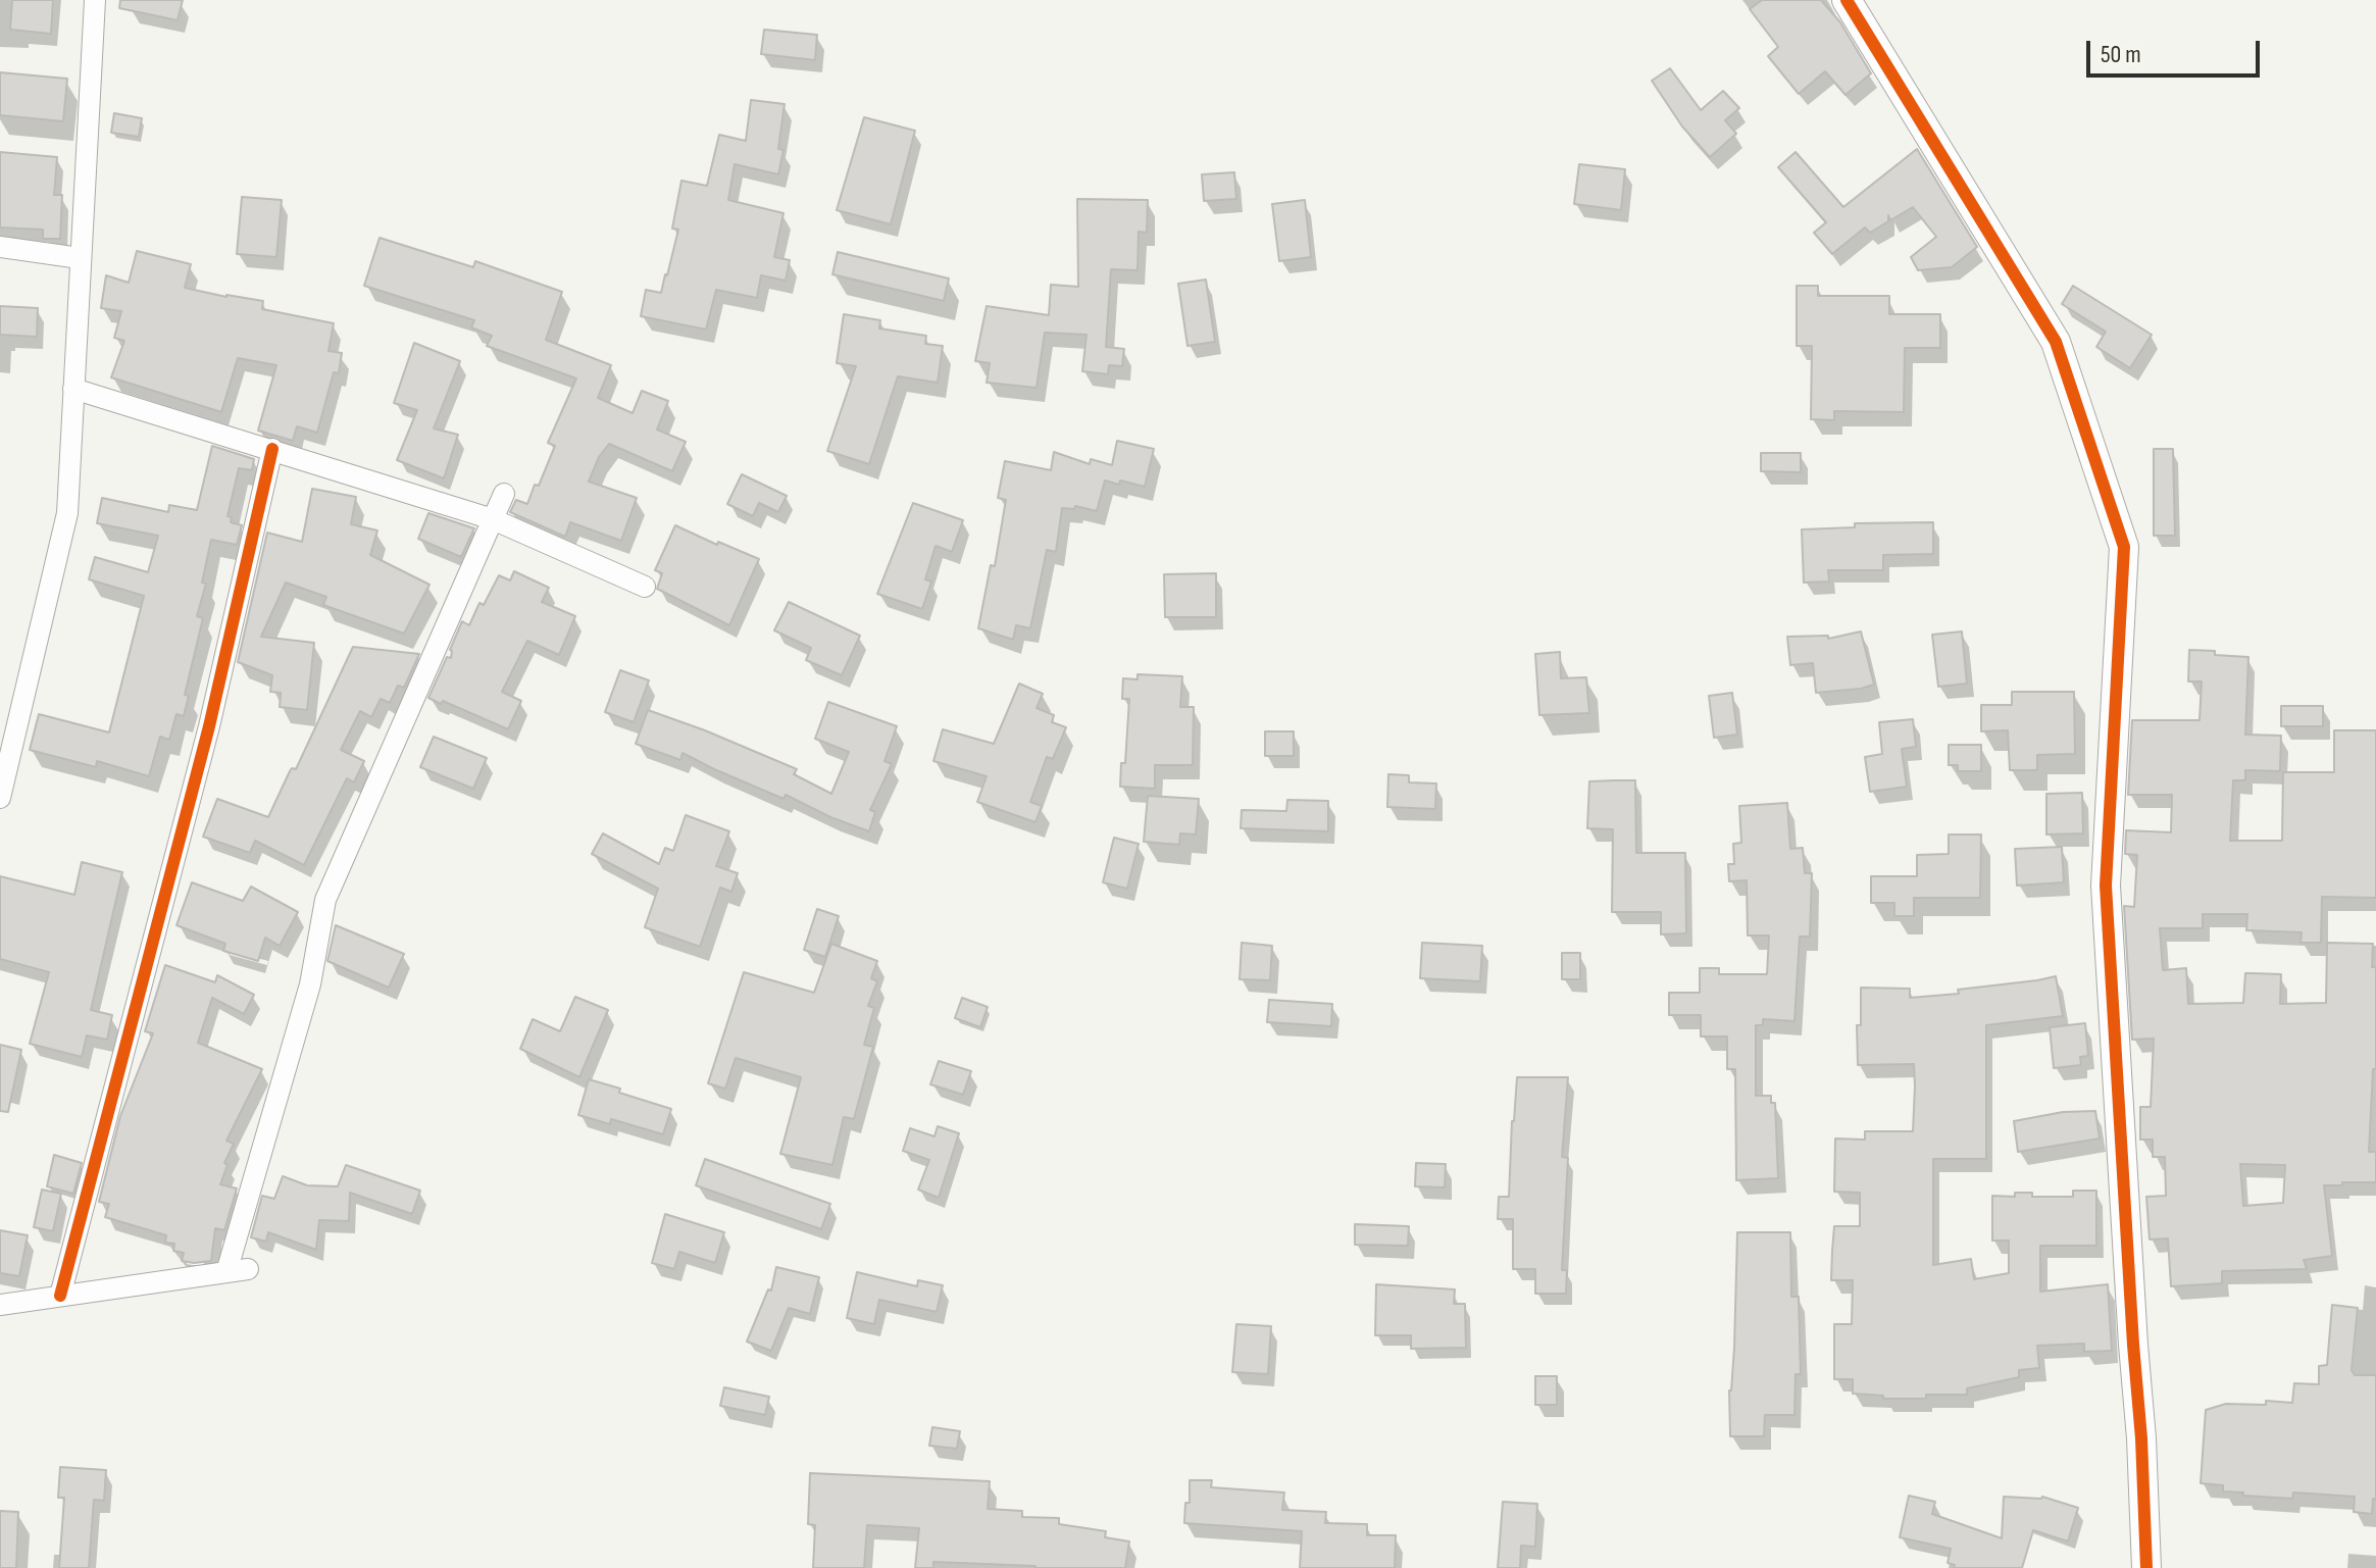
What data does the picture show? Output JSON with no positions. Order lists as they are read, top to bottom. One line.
{"scale_bar":"50 m"}
